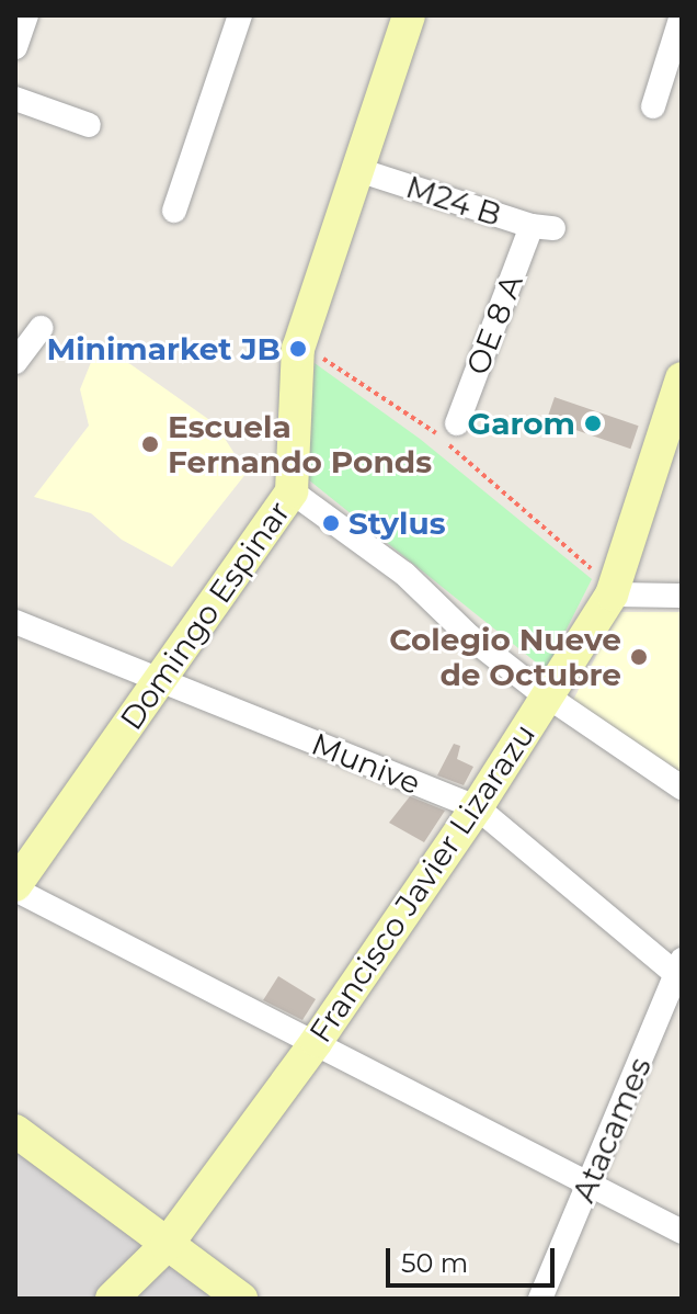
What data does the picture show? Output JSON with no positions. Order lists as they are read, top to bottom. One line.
{"streets":{"street":["M24 B","OE 8 A","Domingo Espinar","Munive","Francisco Javier Lizarazu","Atacames"]},"crossings":[["M24 B","OE 8 A"],["M24 B","Domingo Espinar"],["Domingo Espinar","Munive"],["Munive","Francisco Javier Lizarazu"],["Munive","Atacames"]],"places":["Minimarket JB","Garom","Escuela Fernando Ponds","Stylus","Colegio Nueve de Octubre"],"scale_bar":"50 m"}
